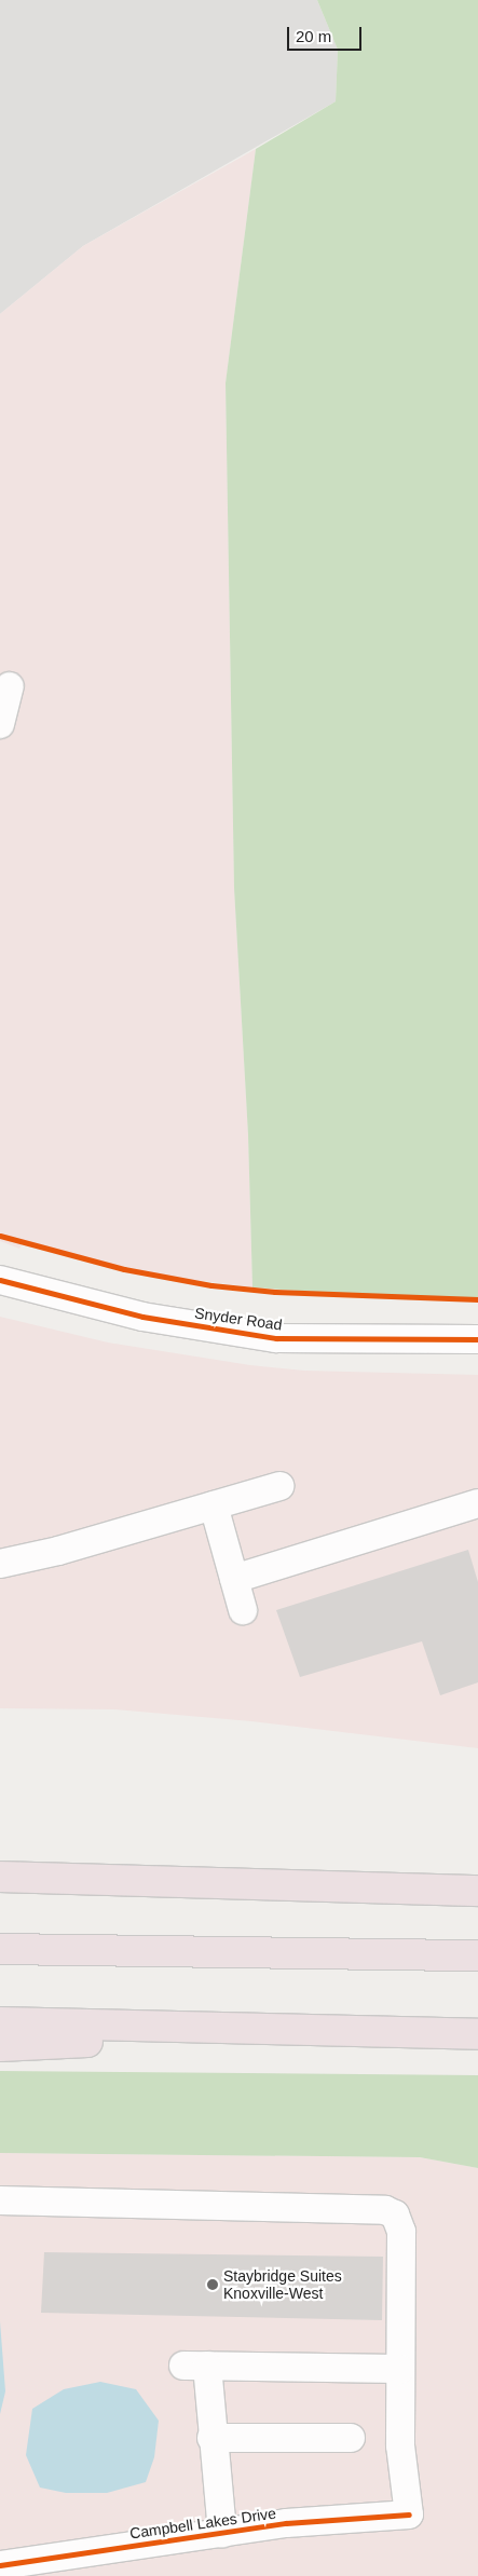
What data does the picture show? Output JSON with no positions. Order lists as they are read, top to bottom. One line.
{"streets":{"street":["Snyder Road","Campbell Lakes Drive"]},"places":["Staybridge Suites Knoxville-West"],"scale_bar":"20 m"}
